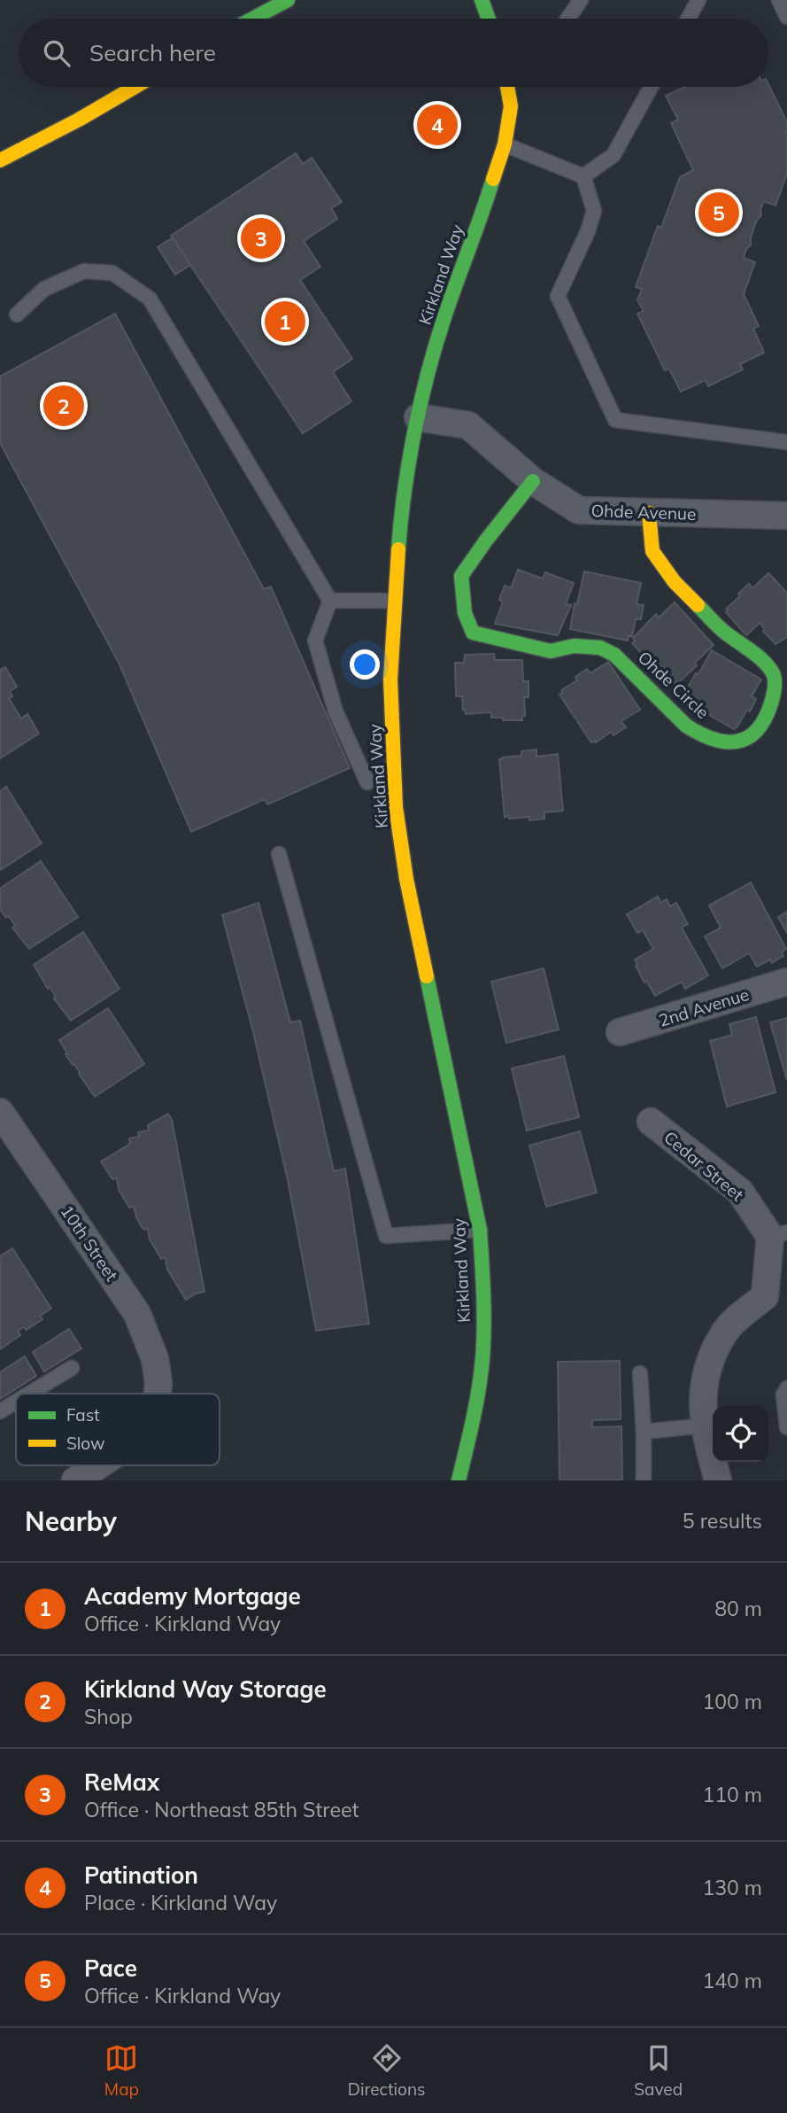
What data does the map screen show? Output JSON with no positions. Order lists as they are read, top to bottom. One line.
{"streets":{"main road":["Kirkland Way","Ohde Circle"],"street":["Ohde Avenue","2nd Avenue","Cedar Street","10th Street"]},"crossings":[["Kirkland Way","Ohde Avenue"],["Ohde Avenue","Ohde Circle"]],"legend":["Fast","Slow"],"page":{"search":"Search here","pins":["4","5","3","1","2"],"heading":["Nearby","5 results"],"list":[{"mark":"1","name":"Academy Mortgage","note":"Office · Kirkland Way","value":"80 m"},{"mark":"2","name":"Kirkland Way Storage","note":"Shop","value":"100 m"},{"mark":"3","name":"ReMax","note":"Office · Northeast 85th Street","value":"110 m"},{"mark":"4","name":"Patination","note":"Place · Kirkland Way","value":"130 m"},{"mark":"5","name":"Pace","note":"Office · Kirkland Way","value":"140 m"}],"nav":["Map","Directions","Saved"]}}
